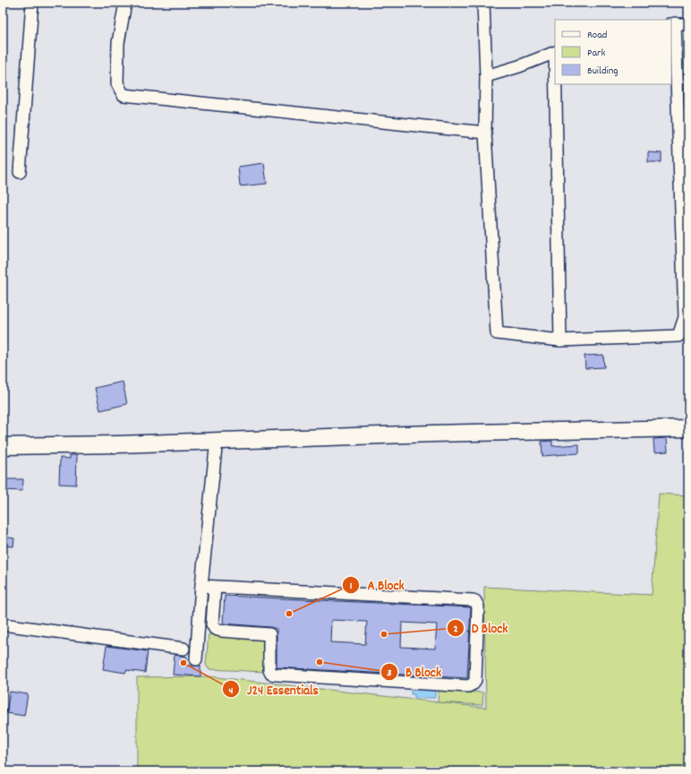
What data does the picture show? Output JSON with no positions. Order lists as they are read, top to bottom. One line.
{"places":["A Block","D Block","B Block","J24 Essentials"],"legend":["Road","Park","Building"]}
